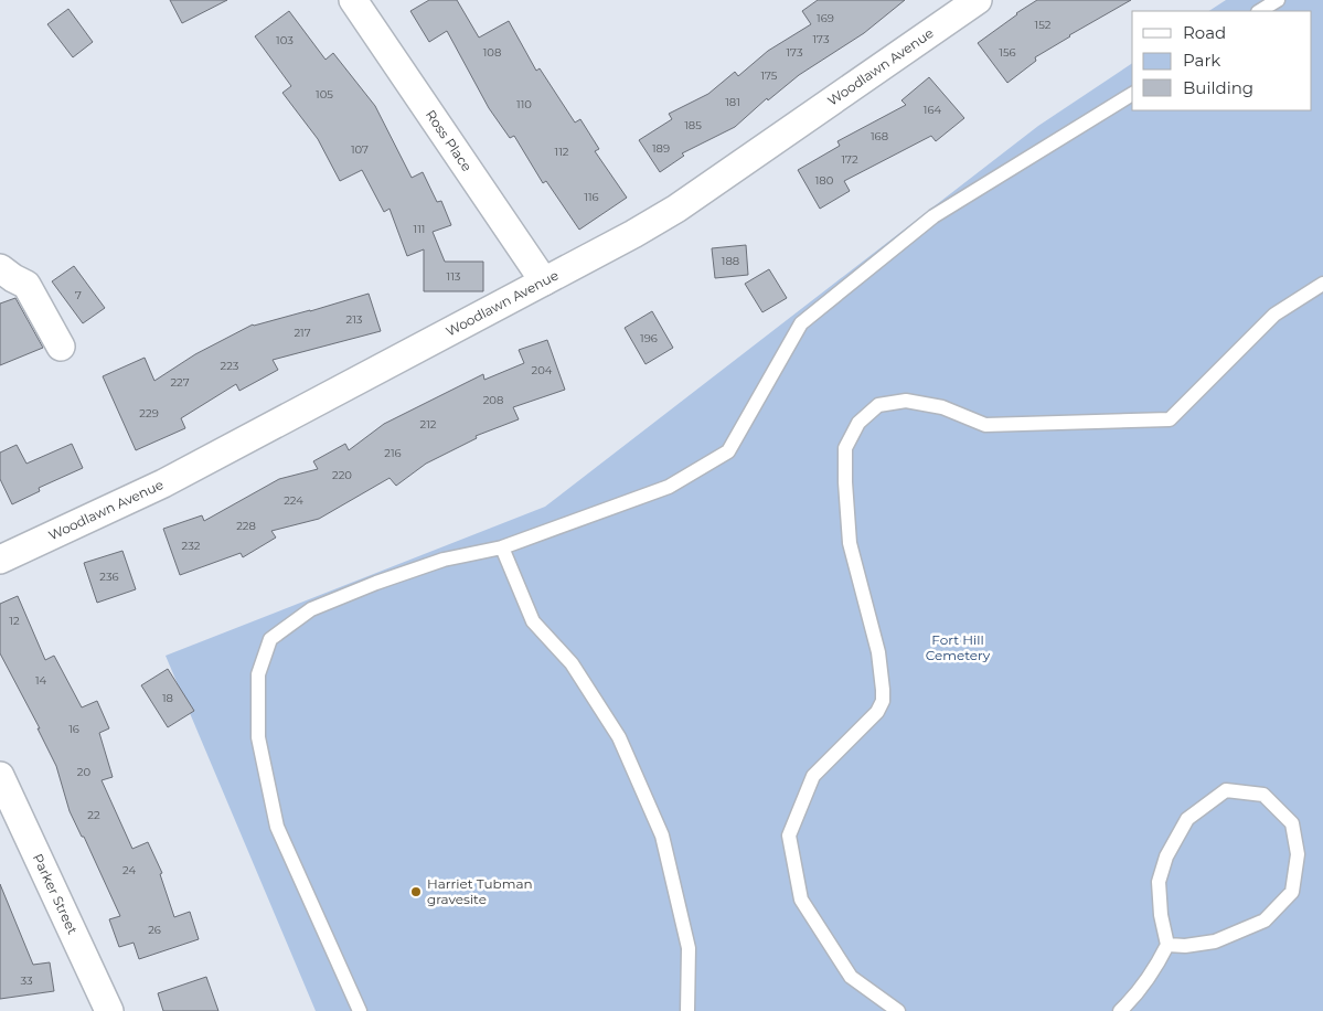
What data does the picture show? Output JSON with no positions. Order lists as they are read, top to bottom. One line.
{"streets":{"street":["Woodlawn Avenue","Ross Place","Parker Street"]},"crossings":[["Woodlawn Avenue","Ross Place"]],"parks":["Fort Hill Cemetery"],"places":["Harriet Tubman gravesite"],"house_numbers":["169","152","173","103","108","173","156","175","105","181","110","164","185","168","189","107","112","172","180","116","111","188","113","7","213","217","196","223","204","227","208","229","212","216","220","224","228","232","236","12","14","18","16","20","22","24","26","33"],"legend":["Road","Park","Building"]}
